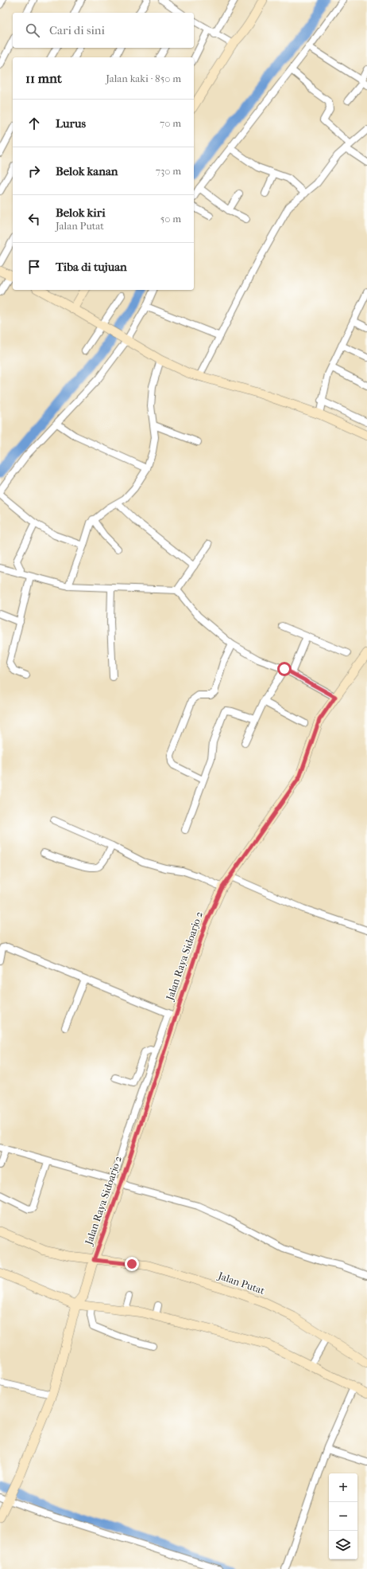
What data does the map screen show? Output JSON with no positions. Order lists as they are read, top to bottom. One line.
{"streets":{"street":["Jalan Raya Sidoarjo 2","Jalan Putat"]},"crossings":[["Jalan Raya Sidoarjo 2","Jalan Putat"]],"page":{"search":"Cari di sini","heading":["11 mnt","Jalan kaki · 850 m"],"list":[["Lurus","70 m"],["Belok kanan","730 m"],["Belok kiri","Jalan Putat","50 m"],"Tiba di tujuan"],"map_buttons":["+","−"]}}
